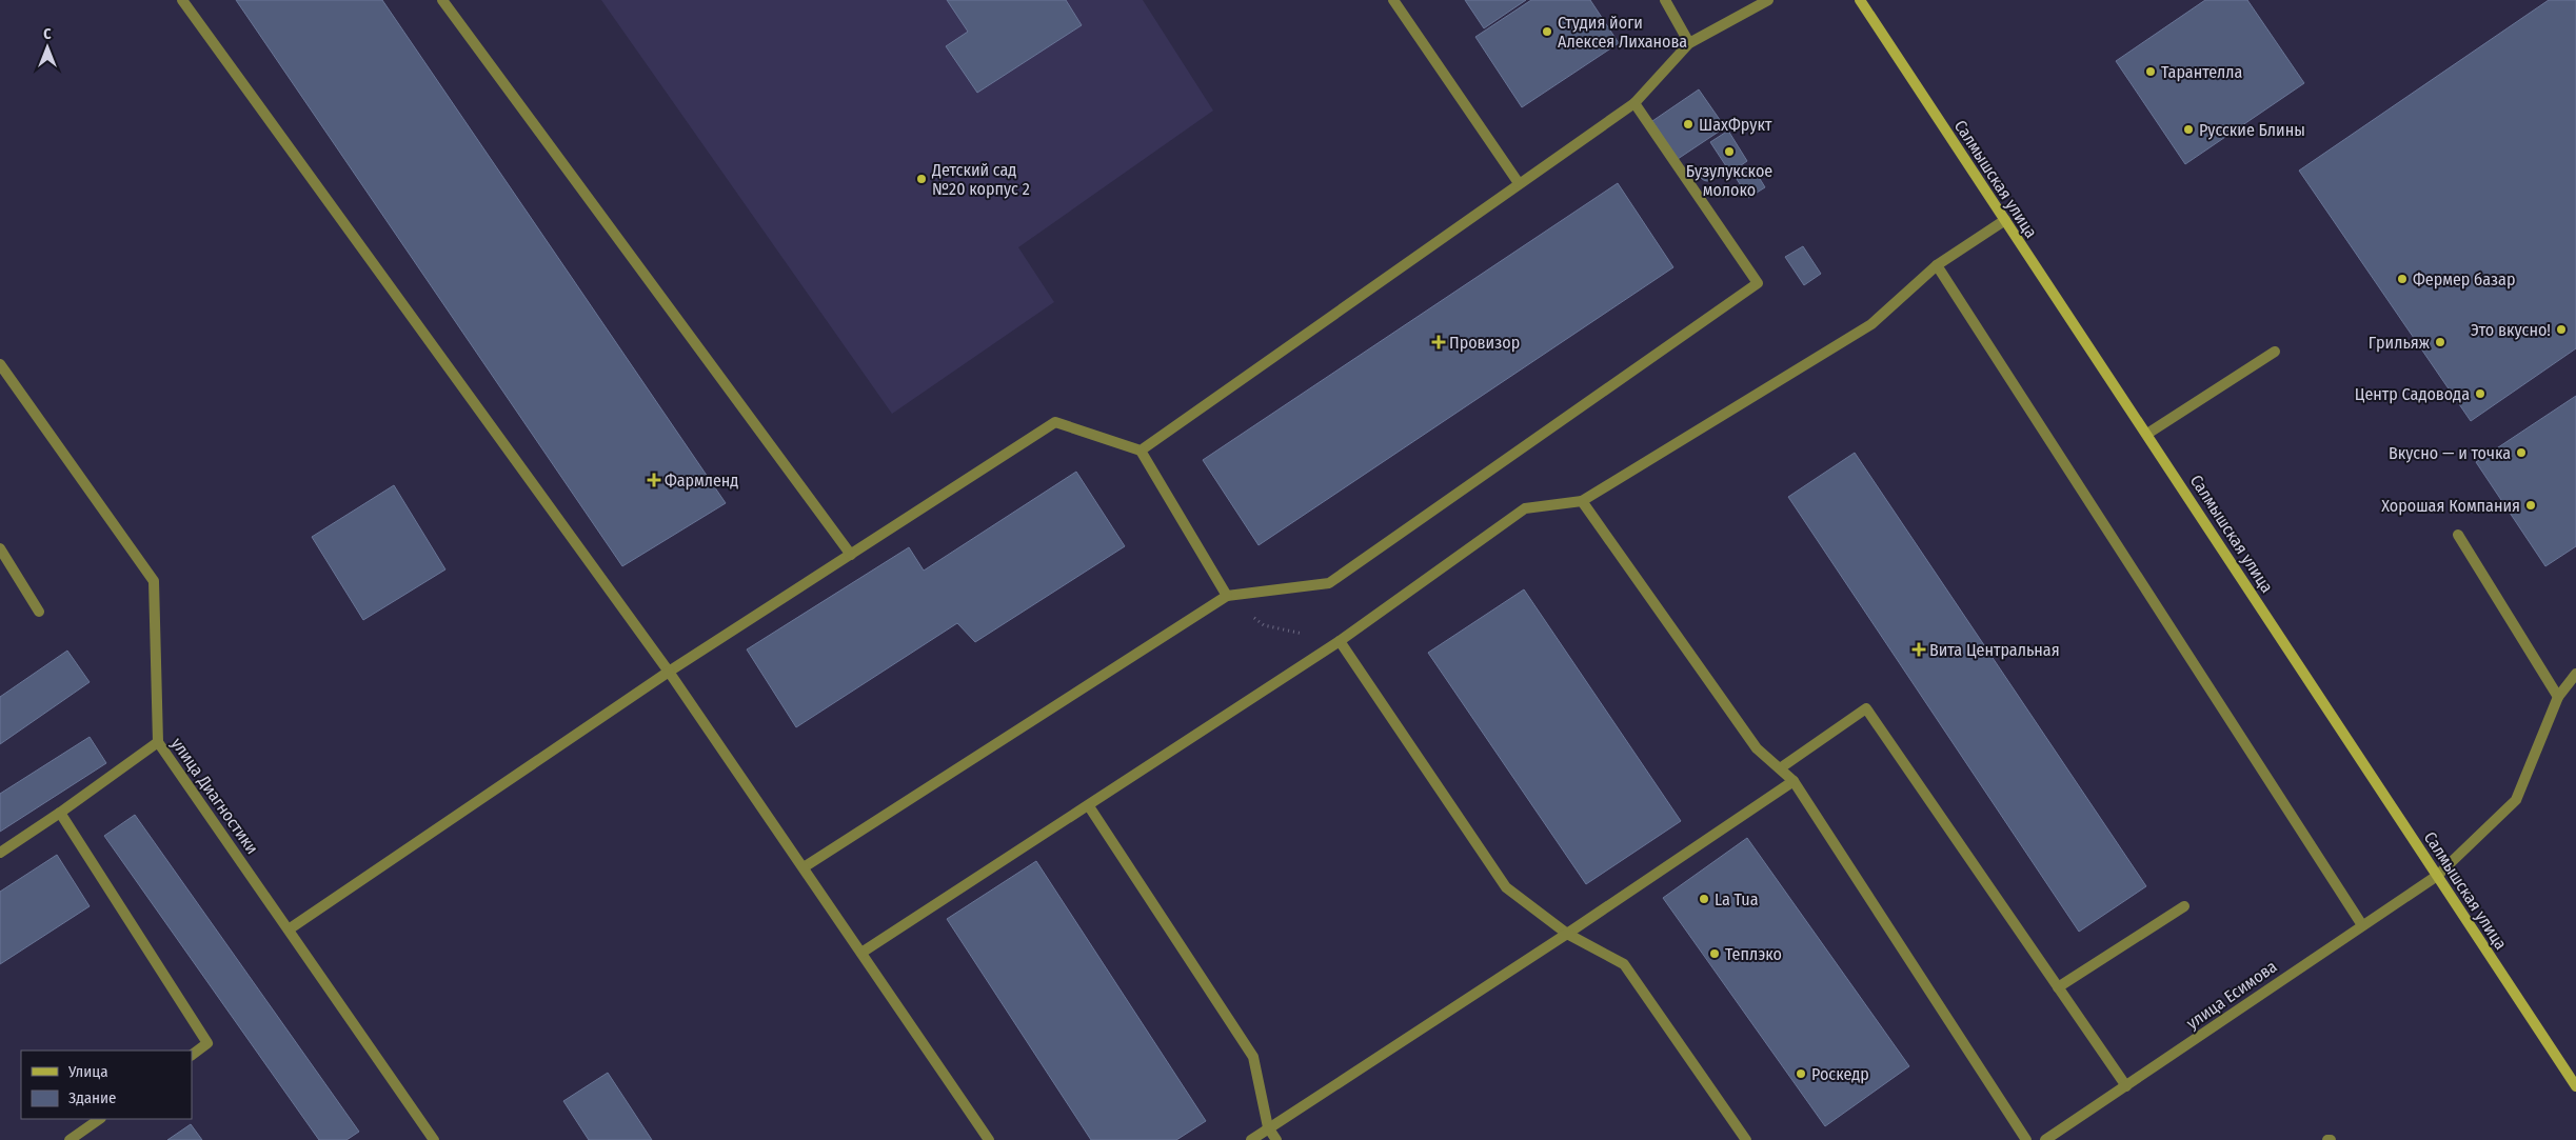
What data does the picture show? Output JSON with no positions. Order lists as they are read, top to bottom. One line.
{"streets":{"main road":["Салмышская улица"],"street":["улица Диагностики","улица Есимова"]},"crossings":[["Салмышская улица","улица Есимова"]],"places":{"other":["Студия йоги Алексея Лиханова","Тарантелла","ШахФрукт","Русские Блины","Бузулукское молоко","Детский сад №20 корпус 2","Фермер базар","Это вкусно!","Грильяж","Центр Садовода","Вкусно — и точка","Хорошая Компания","La Tua","Теплэко","Роскедр"],"health":["Провизор","Фармленд","Вита Центральная"]},"legend":["Улица","Здание"],"north":"top"}
